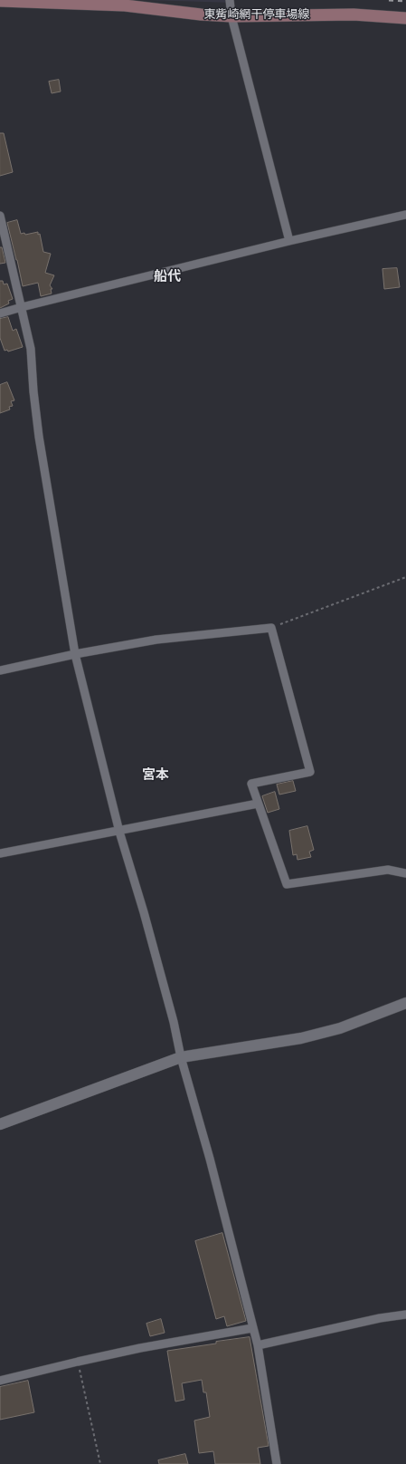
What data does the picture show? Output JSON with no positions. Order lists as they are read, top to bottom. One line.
{"streets":{"main road":["東觜崎網干停車場線"]},"districts":["船代","宮本"]}
